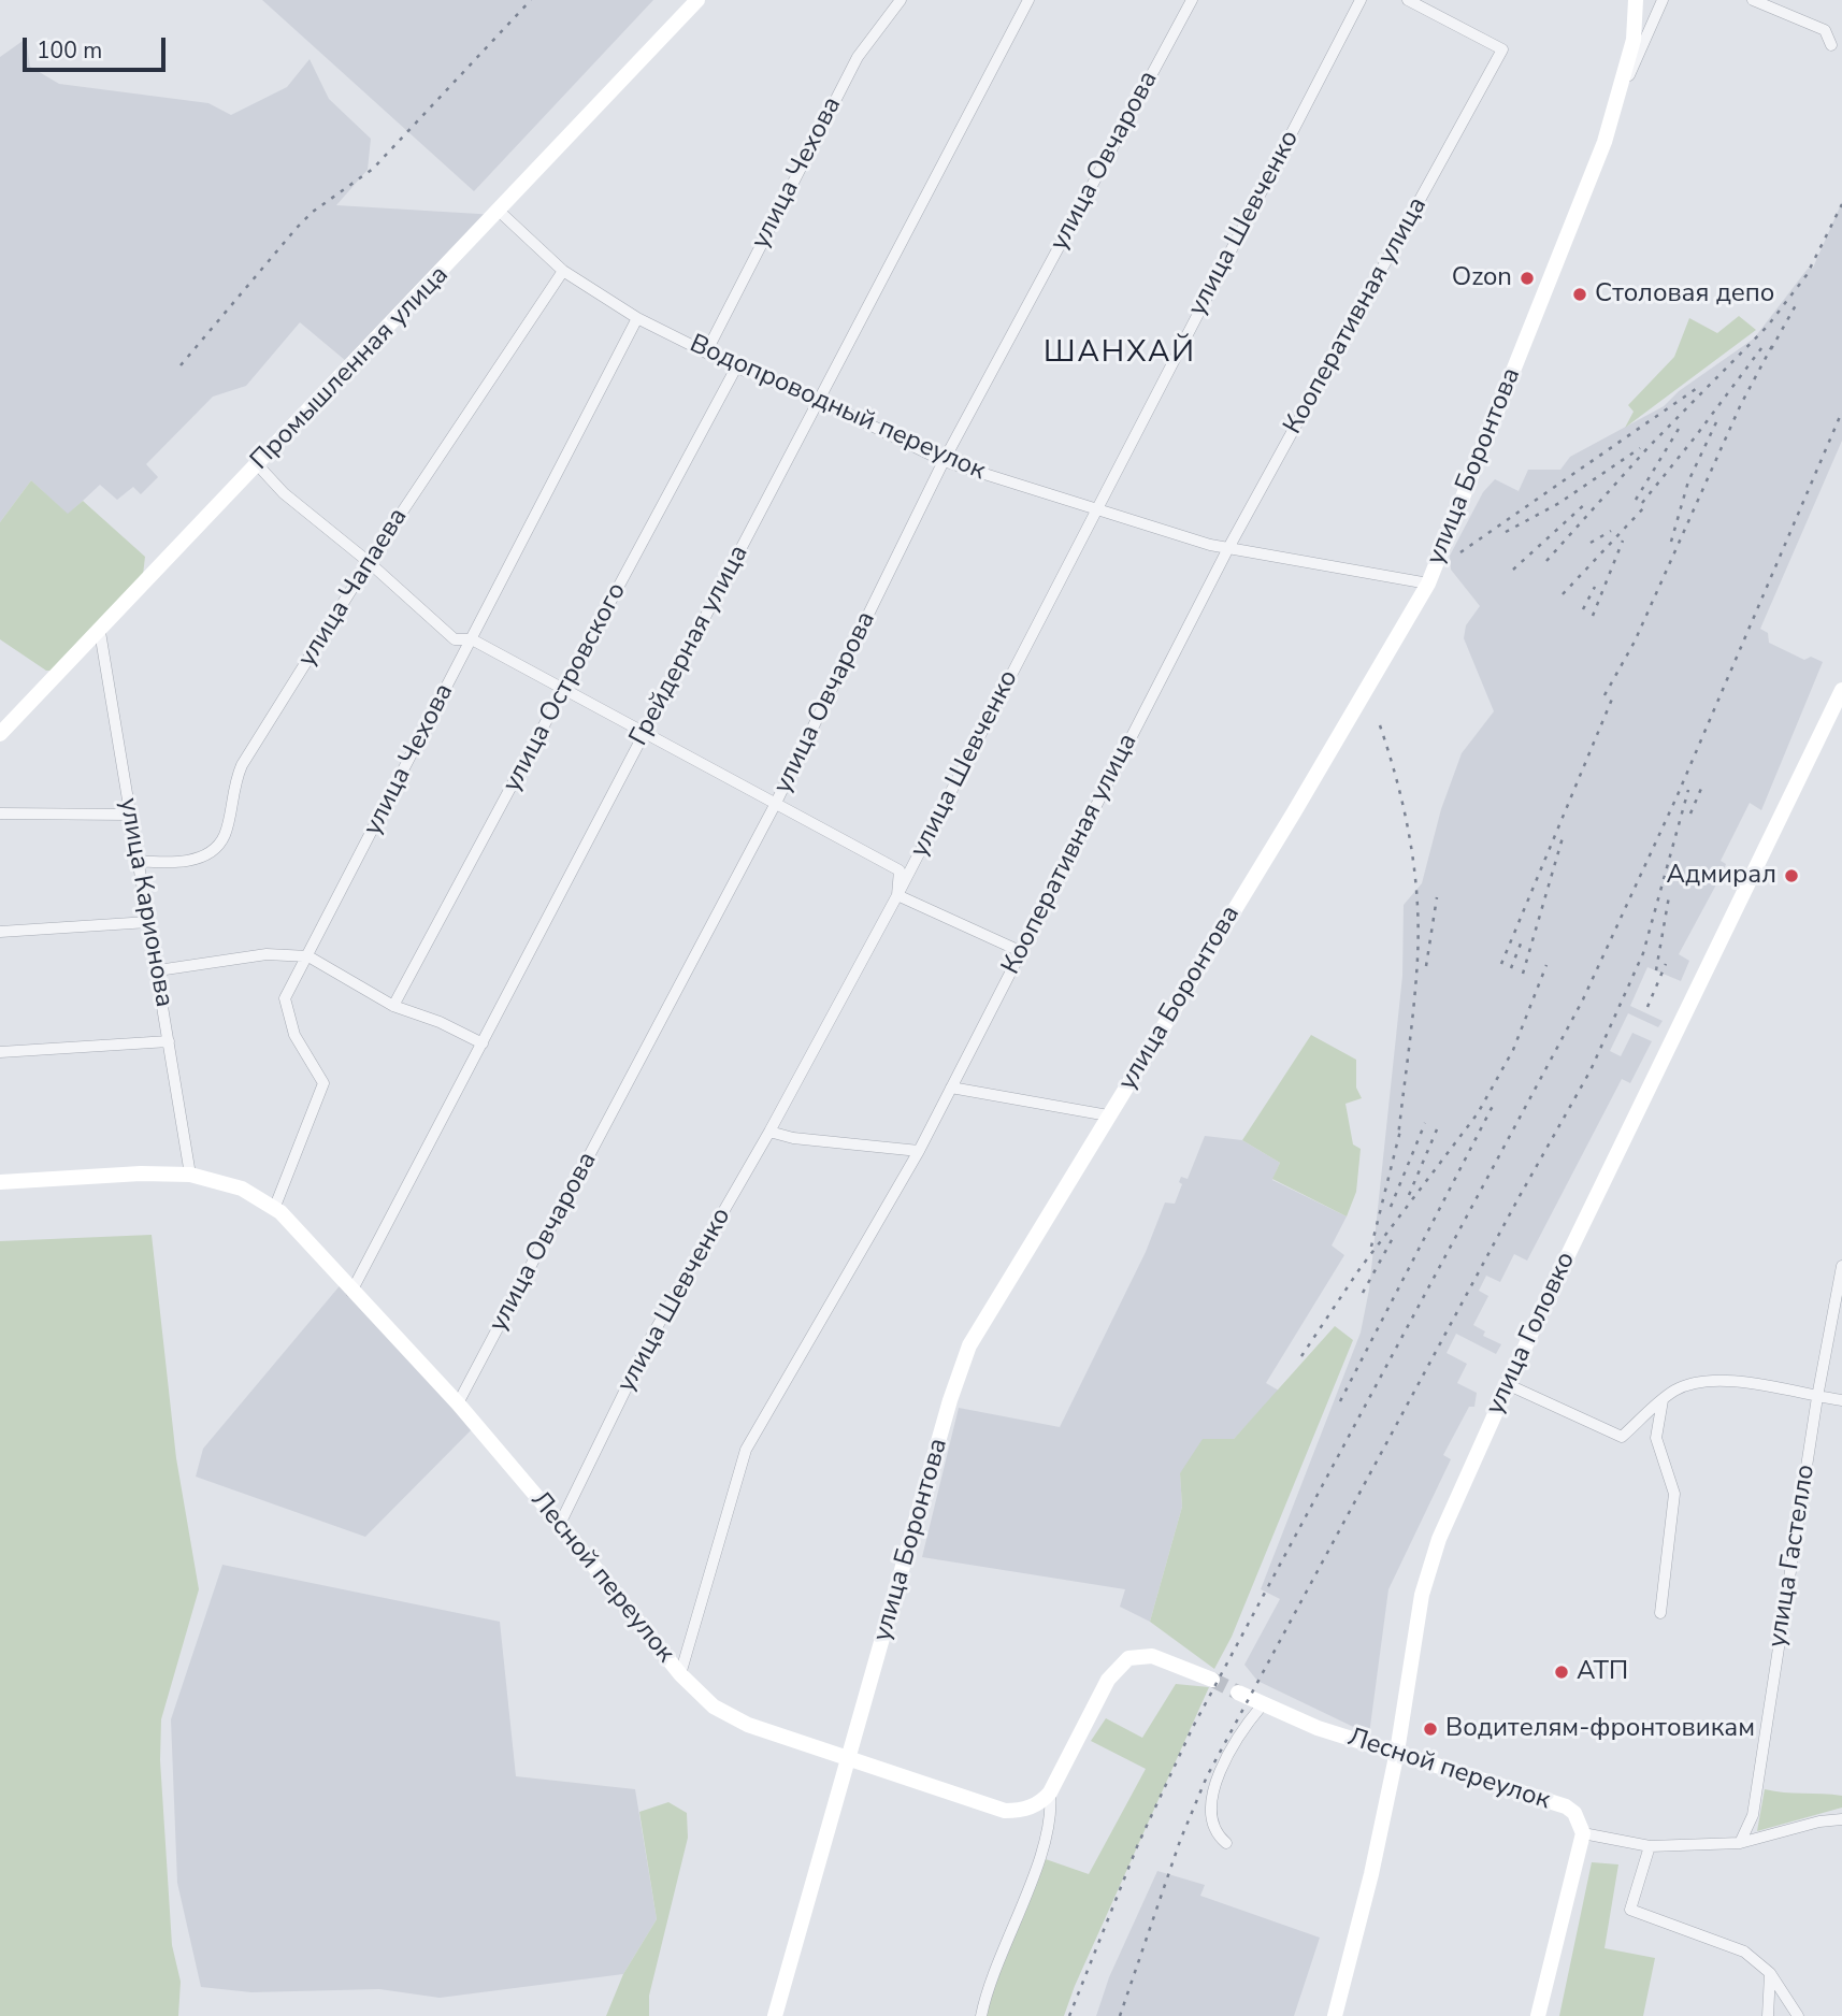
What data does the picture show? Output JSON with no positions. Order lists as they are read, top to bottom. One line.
{"streets":{"street":["улица Овчарова","улица Чехова","улица Шевченко","Кооперативная улица","Промышленная улица","Водопроводный переулок","улица Боронтова","улица Чапаева","Грейдерная улица","улица Островского","улица Карионова","улица Головко","улица Гастелло","Лесной переулок"]},"crossings":[["улица Овчарова","Водопроводный переулок"],["улица Овчарова","Лесной переулок"],["улица Чехова","Водопроводный переулок"],["улица Чехова","Лесной переулок"],["улица Шевченко","Водопроводный переулок"],["улица Шевченко","Лесной переулок"],["Кооперативная улица","Водопроводный переулок"],["Кооперативная улица","Лесной переулок"],["Промышленная улица","Водопроводный переулок"],["Промышленная улица","улица Карионова"],["Водопроводный переулок","улица Боронтова"],["Водопроводный переулок","улица Чапаева"],["Водопроводный переулок","Грейдерная улица"],["Водопроводный переулок","улица Островского"],["улица Боронтова","Лесной переулок"],["улица Чапаева","улица Карионова"],["Грейдерная улица","Лесной переулок"],["улица Карионова","Лесной переулок"],["улица Головко","Лесной переулок"]],"districts":["ШАНХАЙ"],"places":["Ozon","Столовая депо","Адмирал","АТП","Водителям-фронтовикам"],"scale_bar":"100 m"}
